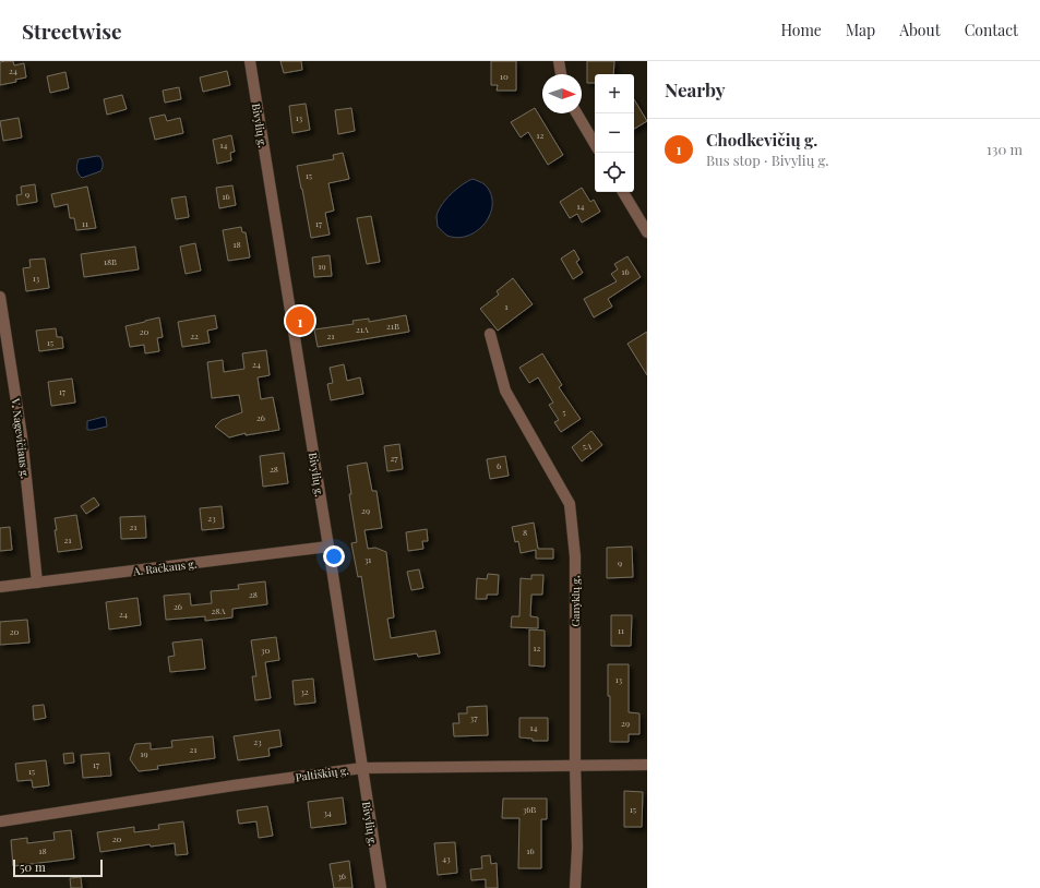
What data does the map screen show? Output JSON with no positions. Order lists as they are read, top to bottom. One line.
{"streets":{"street":["Bivylių g.","V. Nagevičiaus g.","A. Račkaus g.","Ganyklų g.","Paltiškių g."]},"crossings":[["Bivylių g.","A. Račkaus g."],["Bivylių g.","Paltiškių g."],["V. Nagevičiaus g.","A. Račkaus g."],["Ganyklų g.","Paltiškių g."]],"house_numbers":["24","10","13","12","14","15","9","16","14","11","17","18","18B","19","16","13","1","21B","21A","20","22","21","15","24","17","5","26","5A","27","6","28","29","23","21","8","21","31","9","28","26","28A","24","11","20","12","30","13","32","37","29","14","23","21","19","17","15","36B","15","34","20","18","16","43","36"],"scale_bar":"50 m","north":"right","page":{"header":"Streetwise","nav":["Home","Map","About","Contact"],"heading":"Nearby","map_buttons":["+","−"],"list":[{"mark":"1","name":"Chodkevičių g.","note":"Bus stop · Bivylių g.","value":"130 m"}],"pins":"1","scale":"50 m"}}
